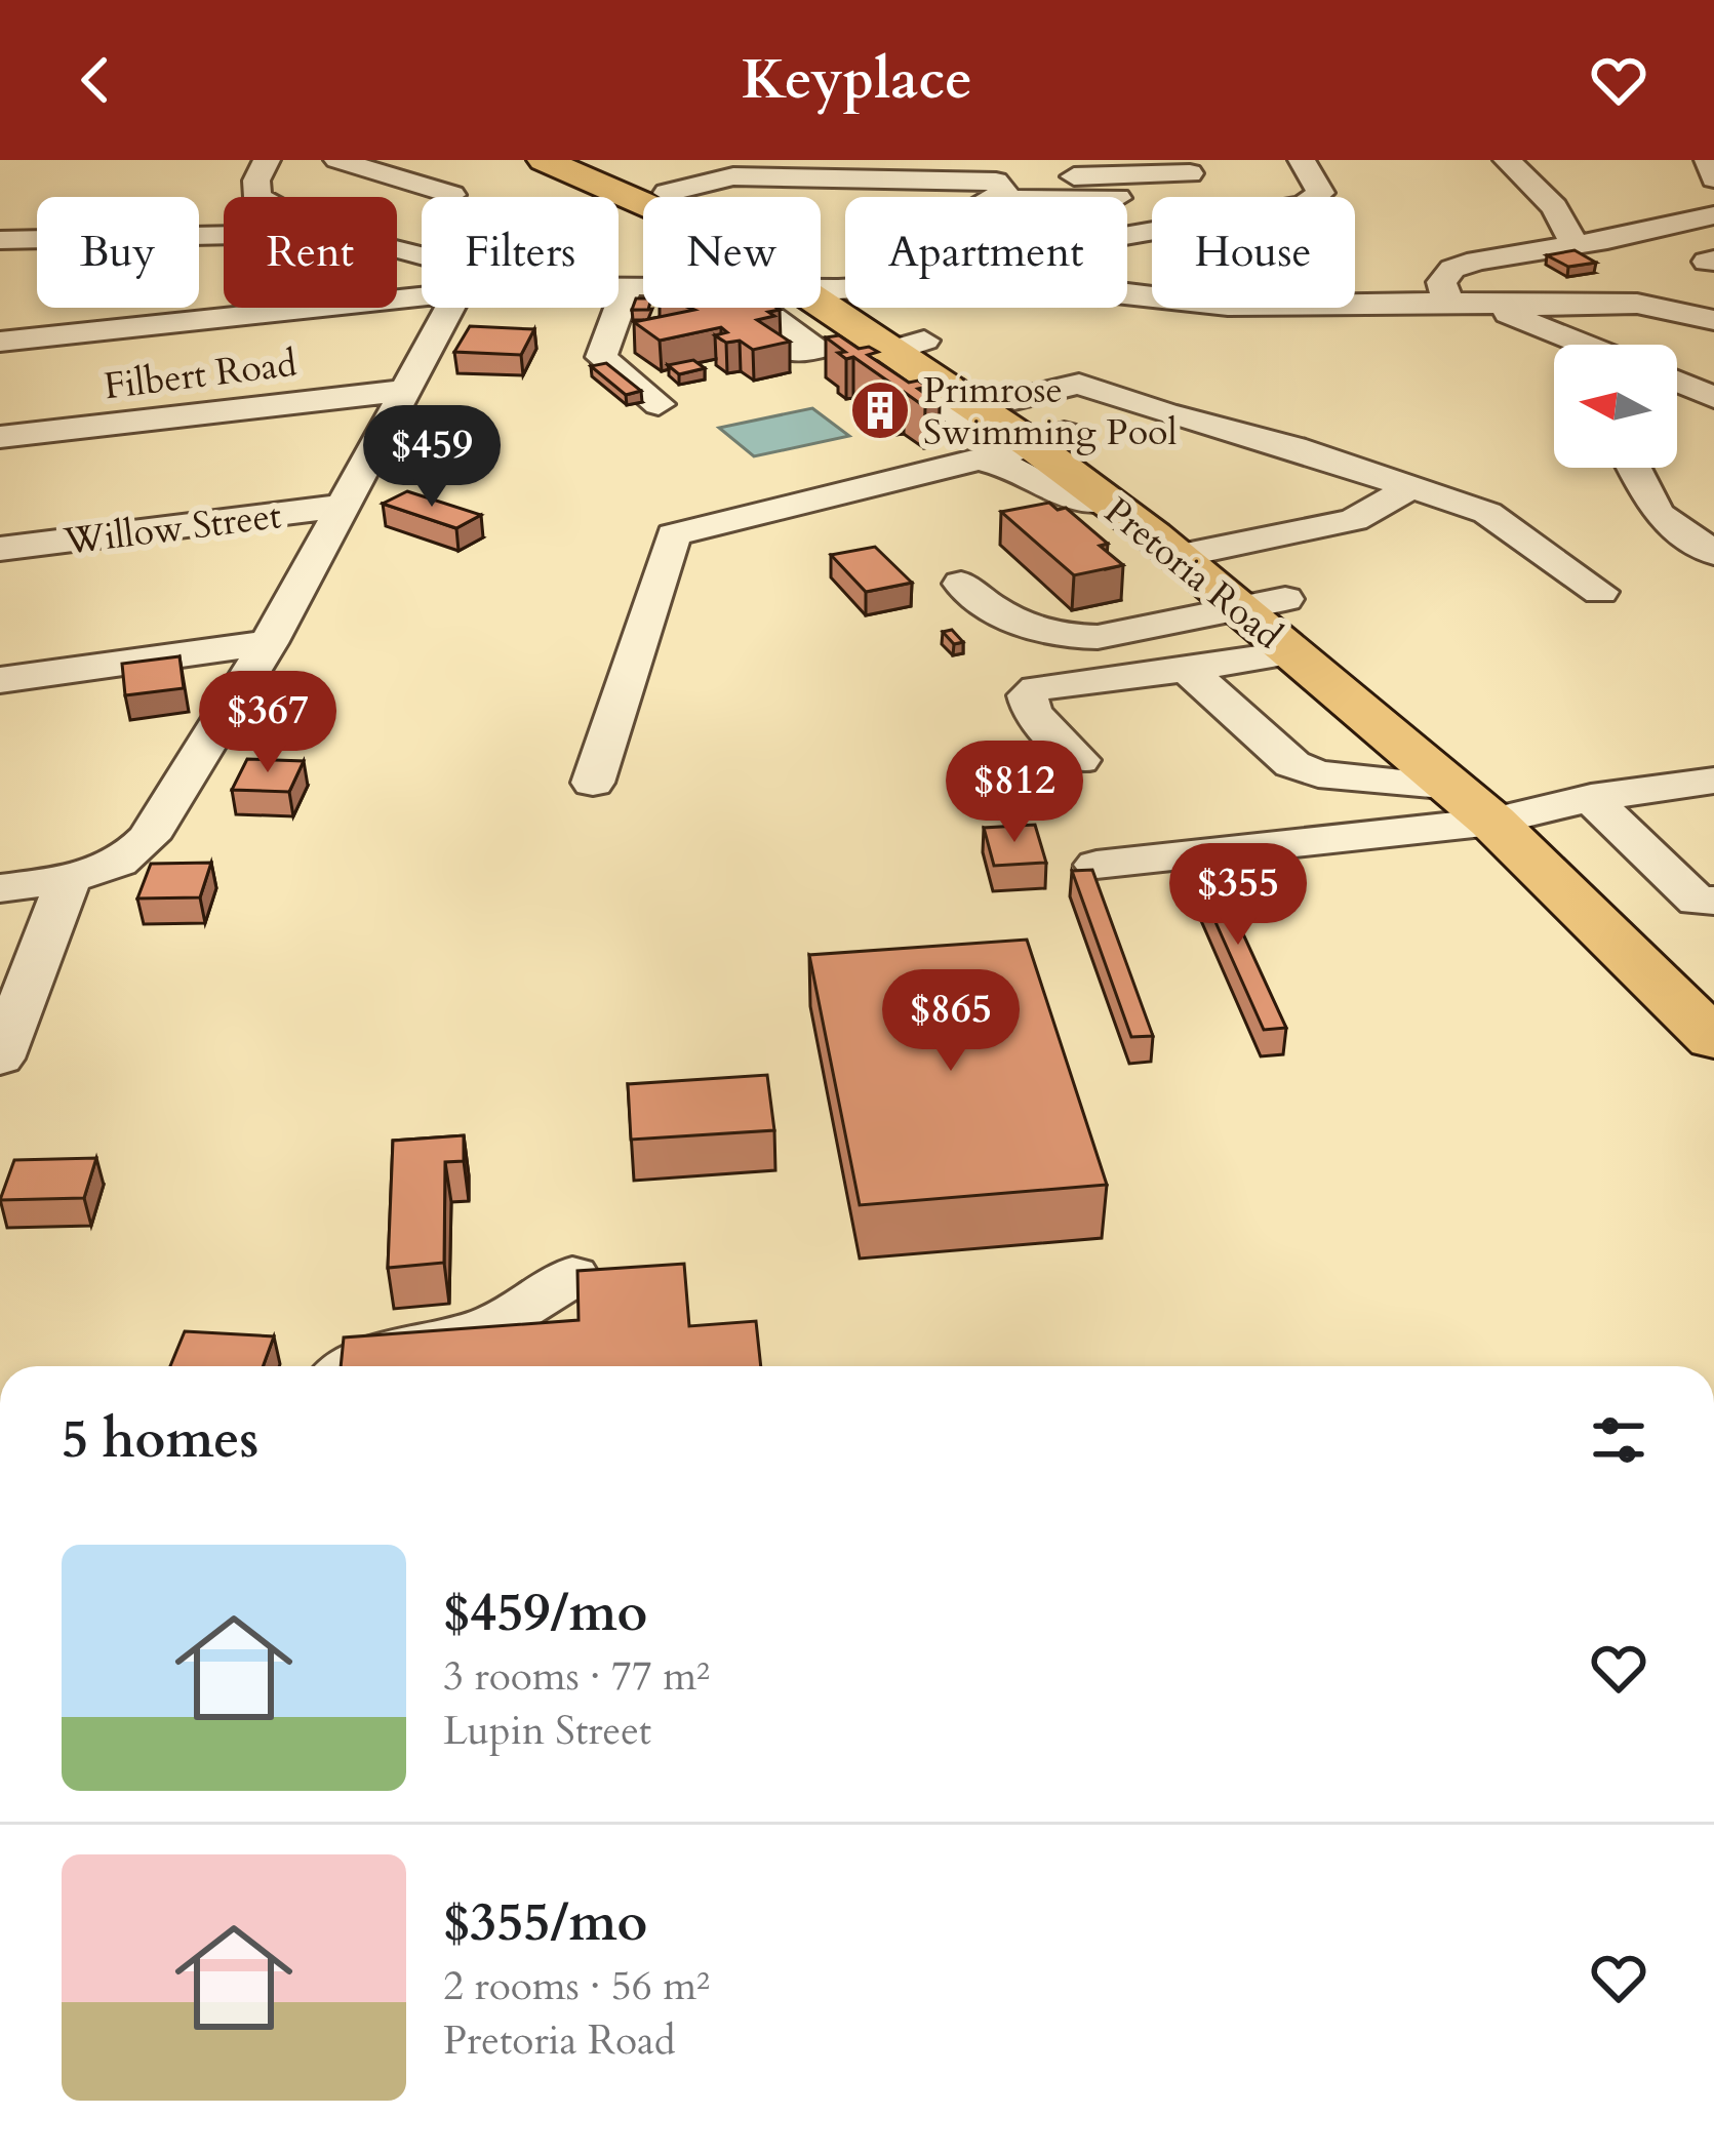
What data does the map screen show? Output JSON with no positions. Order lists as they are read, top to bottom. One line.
{"streets":{"main road":["Pretoria Road"],"street":["Filbert Road","Willow Street"]},"places":{"building":["Primrose Swimming Pool"]},"north":"left","page":{"header":"Keyplace","chip":["Buy","Rent","Filters","New","Apartment","House"],"price":["$459","$367","$812","$355","$865"],"heading":"5 homes","list":[{"name":"$459/mo","note":"3 rooms · 77 m² · Lupin Street"},{"name":"$355/mo","note":"2 rooms · 56 m² · Pretoria Road"}]}}
